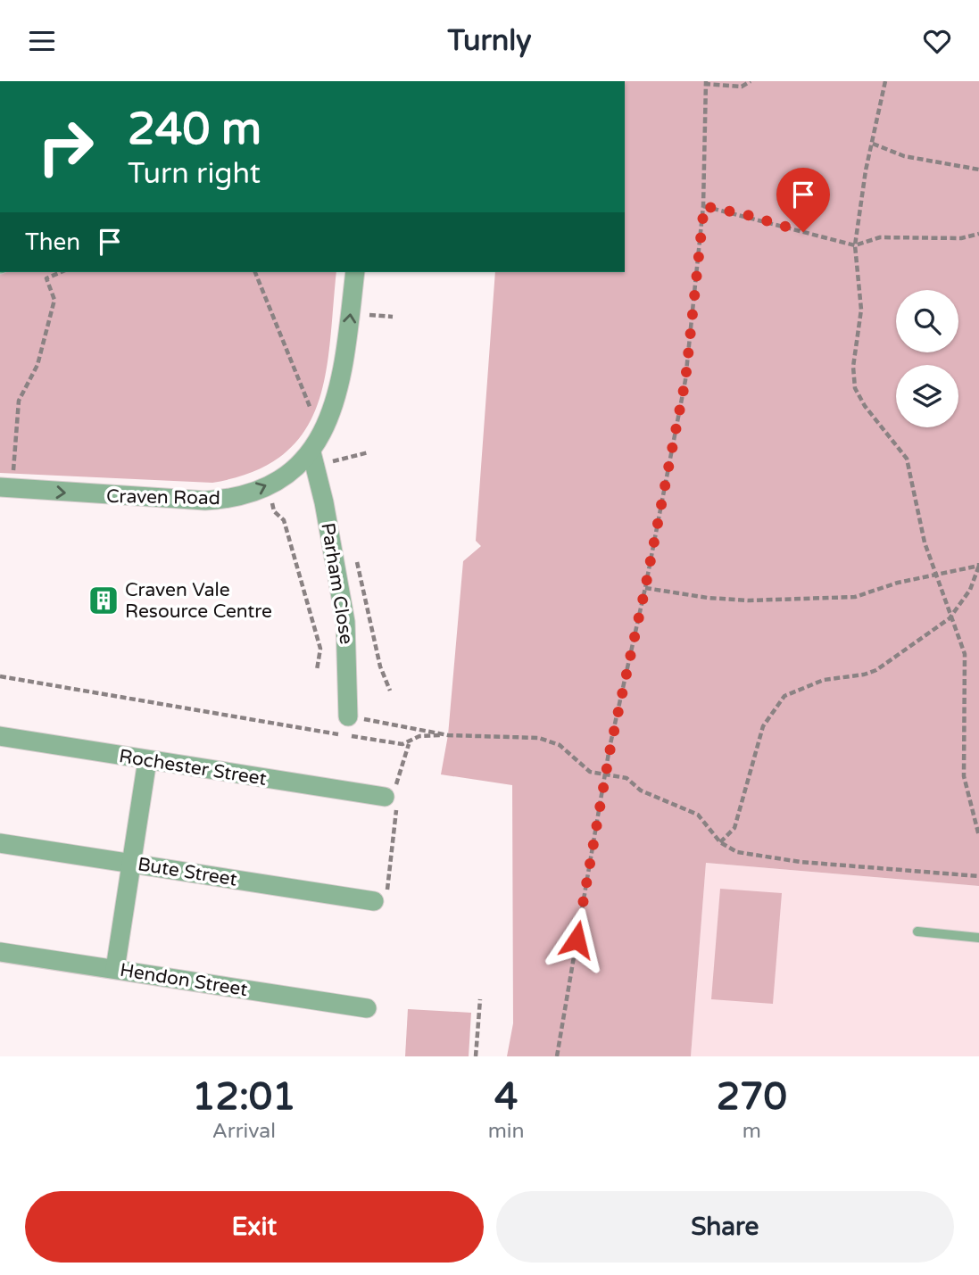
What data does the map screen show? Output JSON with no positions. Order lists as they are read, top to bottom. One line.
{"streets":{"street":["Craven Road","Parham Close","Rochester Street","Bute Street","Hendon Street"]},"crossings":[["Craven Road","Parham Close"]],"places":{"building":["Craven Vale Resource Centre"]},"page":{"header":"Turnly","turn":["240 m","Turn right"],"then":"Then","eta":["12:01","Arrival","4","min","270","m"],"buttons":["Exit","Share"]}}
